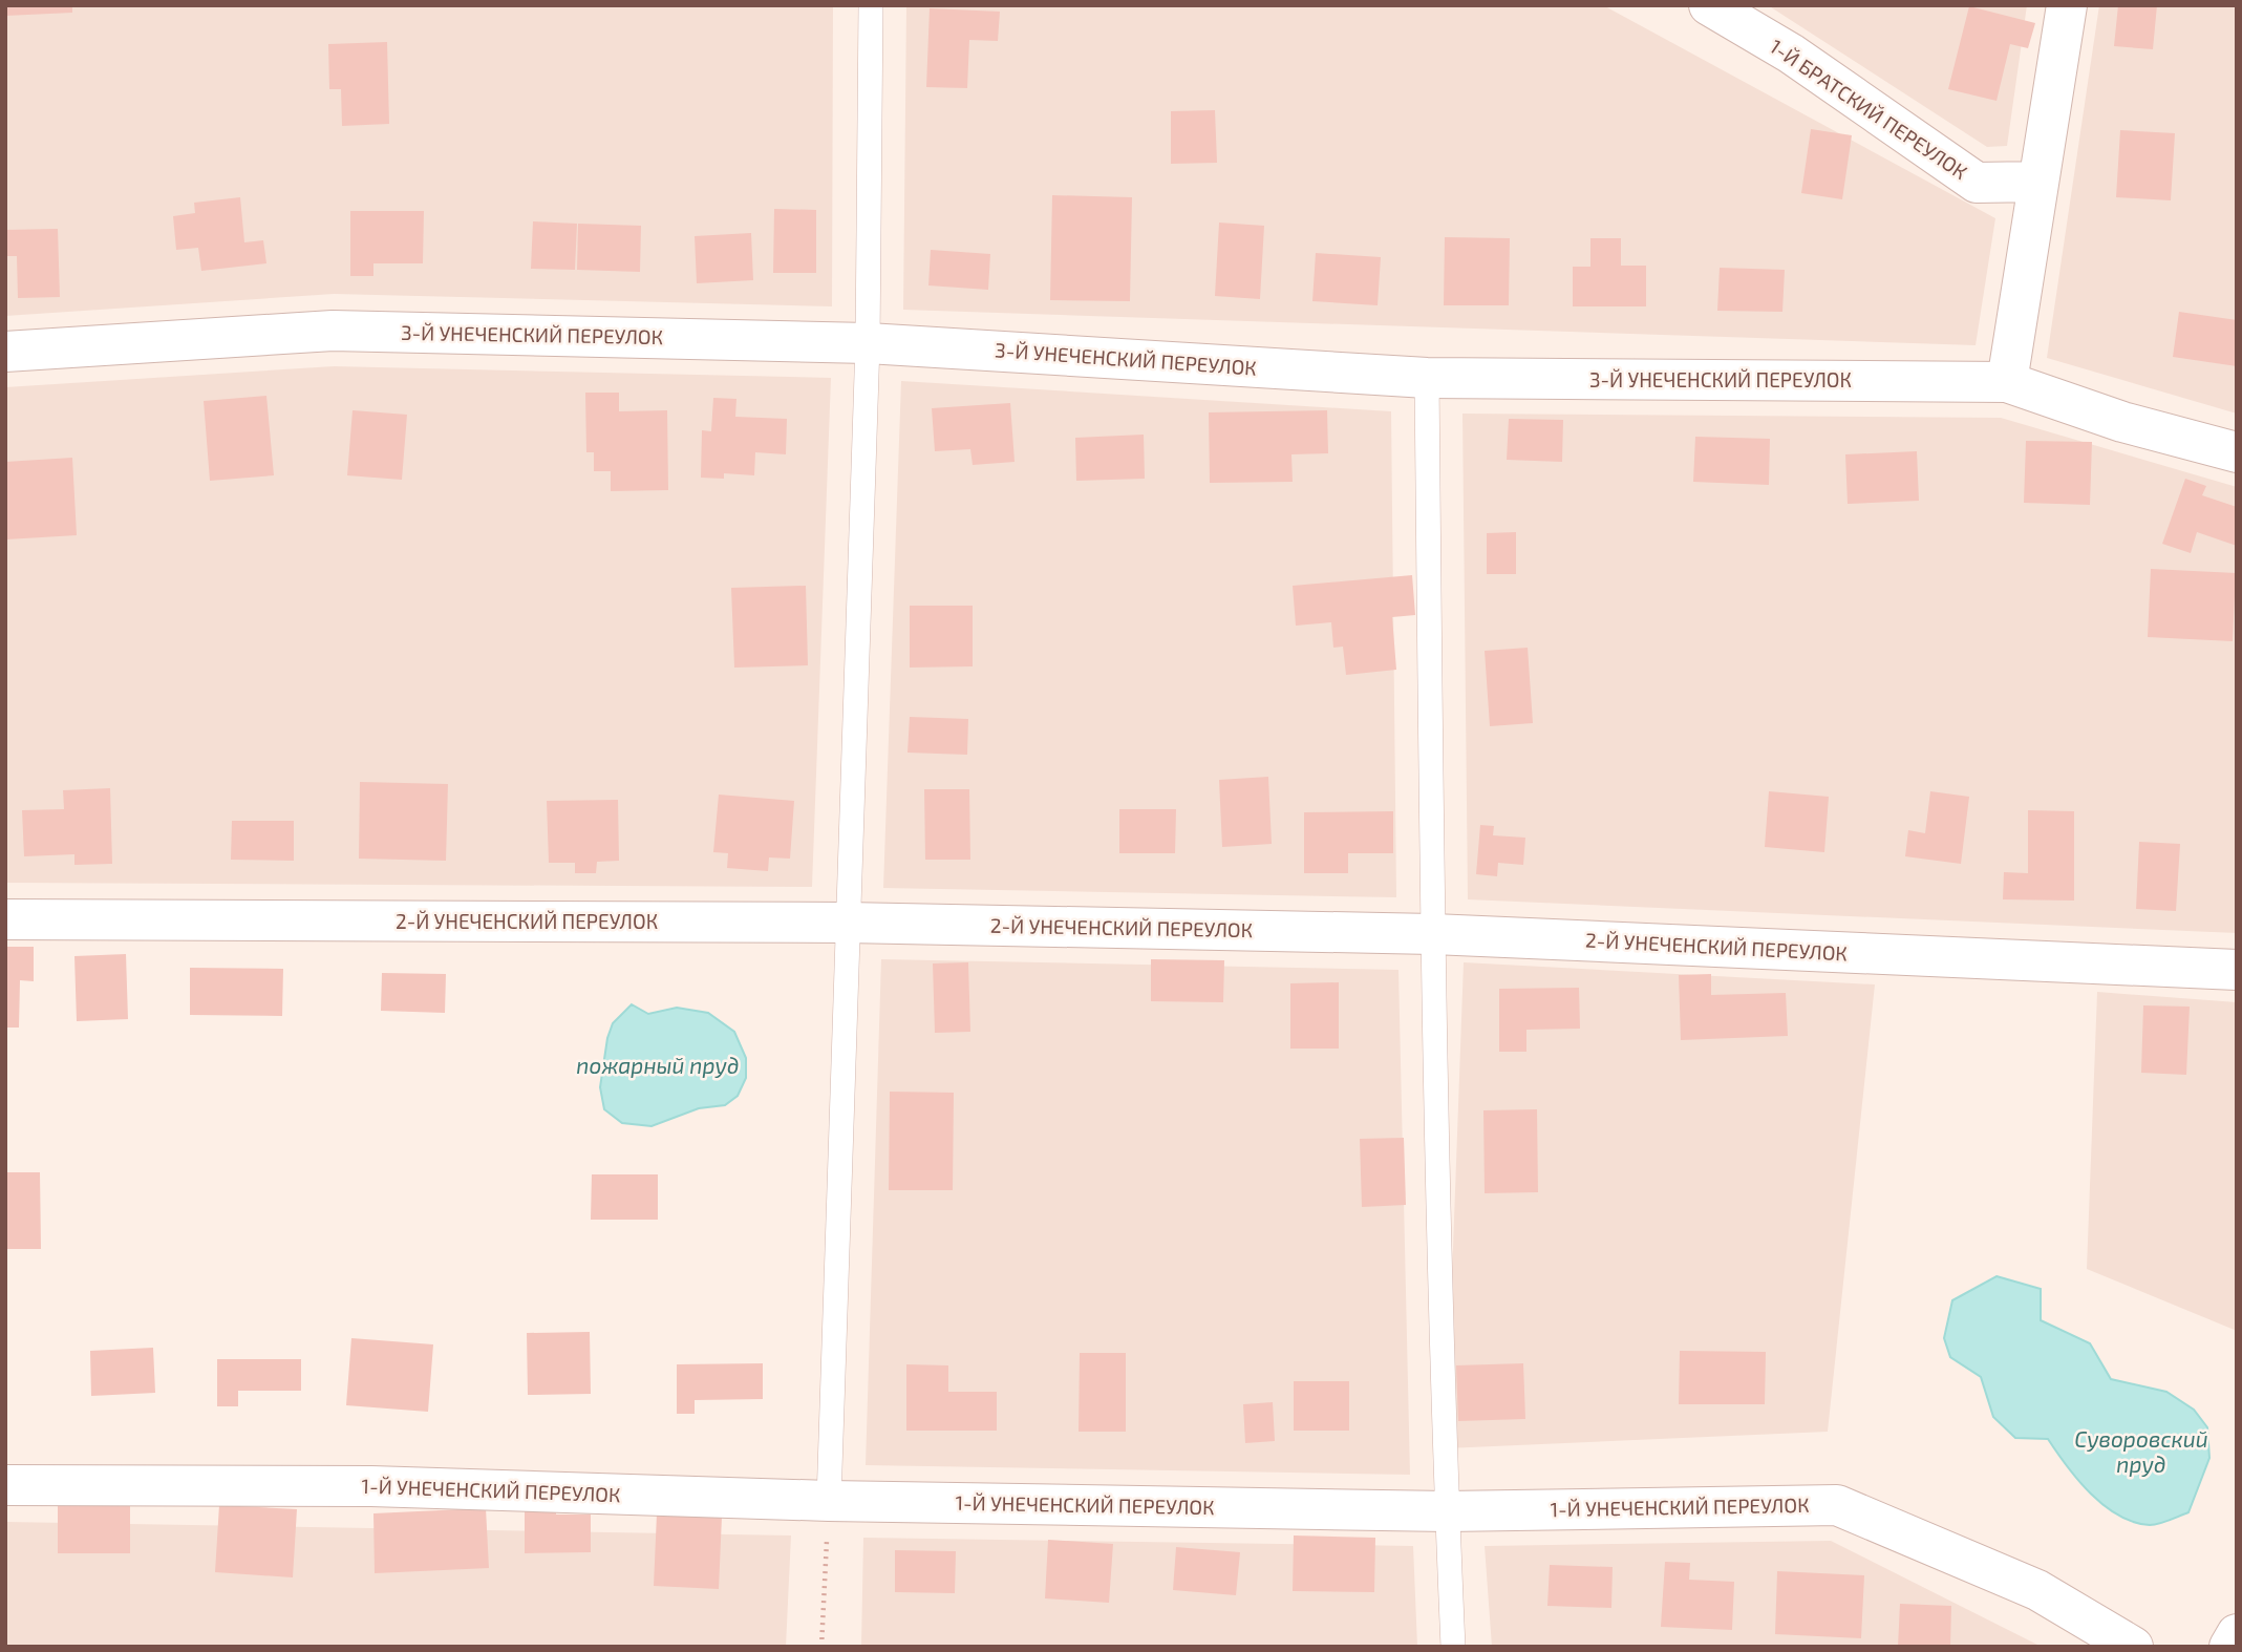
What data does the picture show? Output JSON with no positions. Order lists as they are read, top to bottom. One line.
{"streets":{"street":["1-Й БРАТСКИЙ ПЕРЕУЛОК","3-Й УНЕЧЕНСКИЙ ПЕРЕУЛОК","2-Й УНЕЧЕНСКИЙ ПЕРЕУЛОК","1-Й УНЕЧЕНСКИЙ ПЕРЕУЛОК"]},"water":["пожарный пруд","Суворовский пруд"]}
